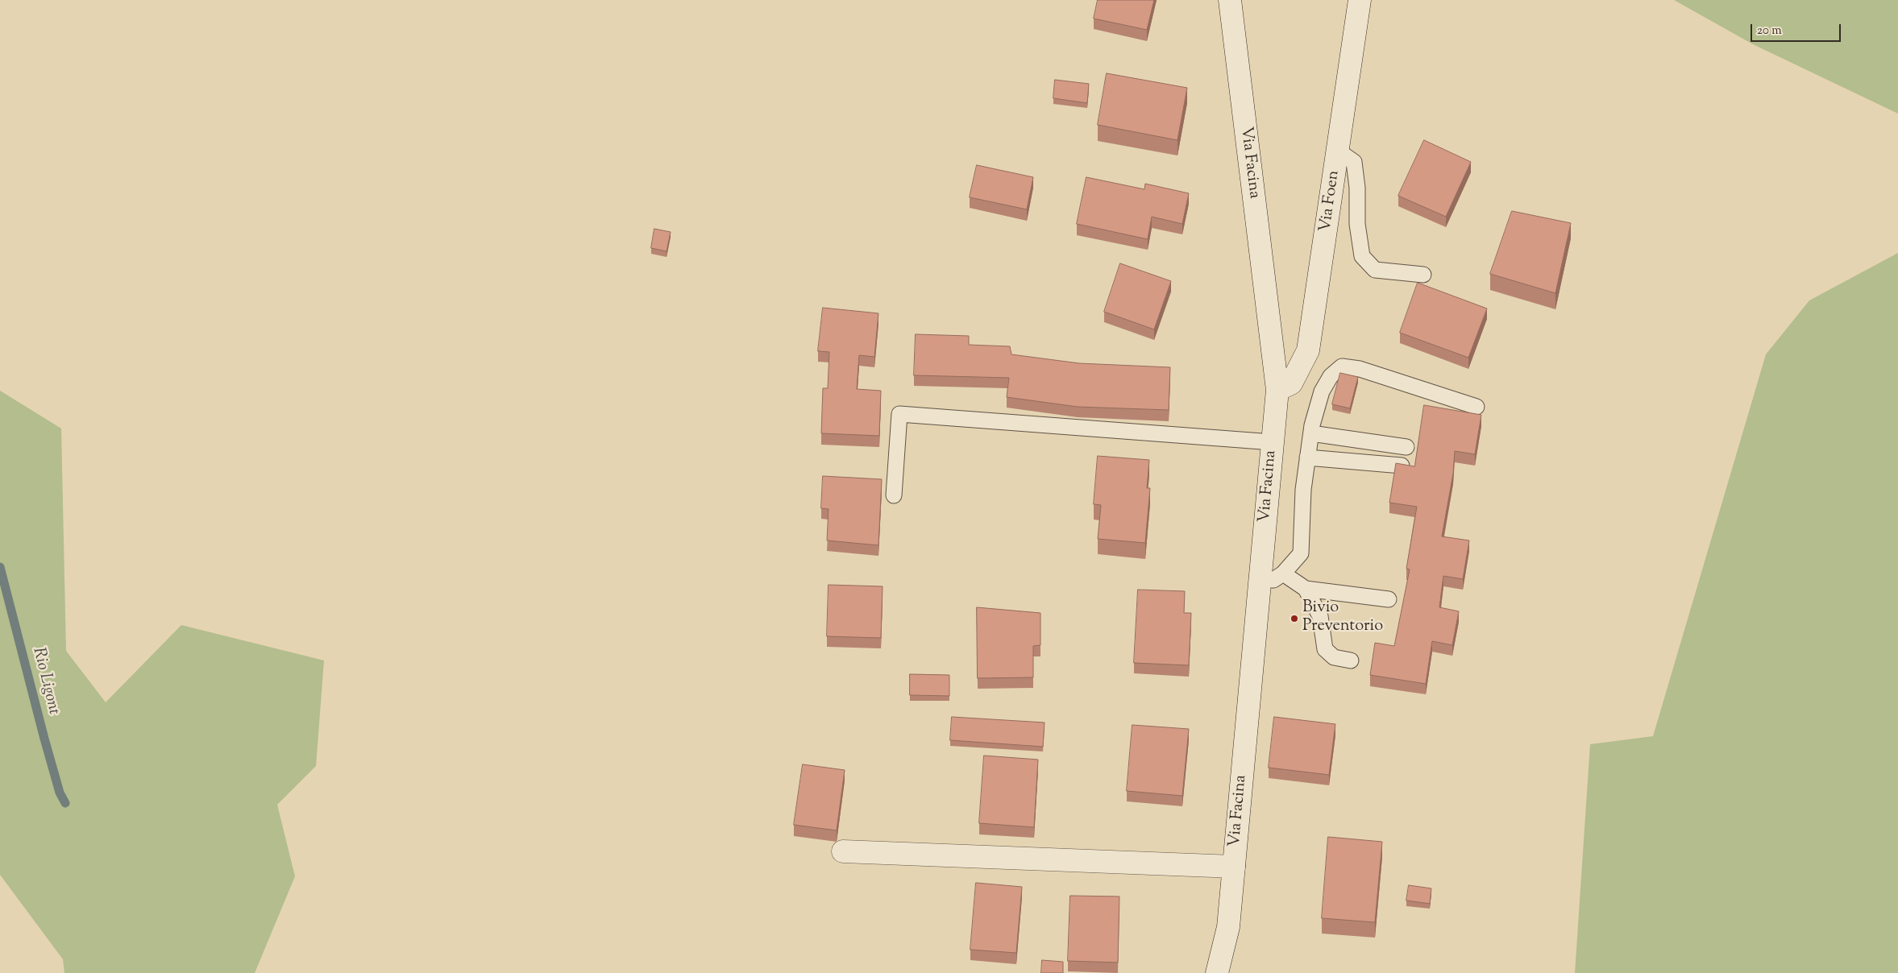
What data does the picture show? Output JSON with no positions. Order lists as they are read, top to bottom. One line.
{"streets":{"main road":["Via Facina","Via Foen"]},"crossings":[["Via Facina","Via Foen"]],"water":["Rio Ligont"],"places":["Bivio Preventorio"],"scale_bar":"20 m"}
